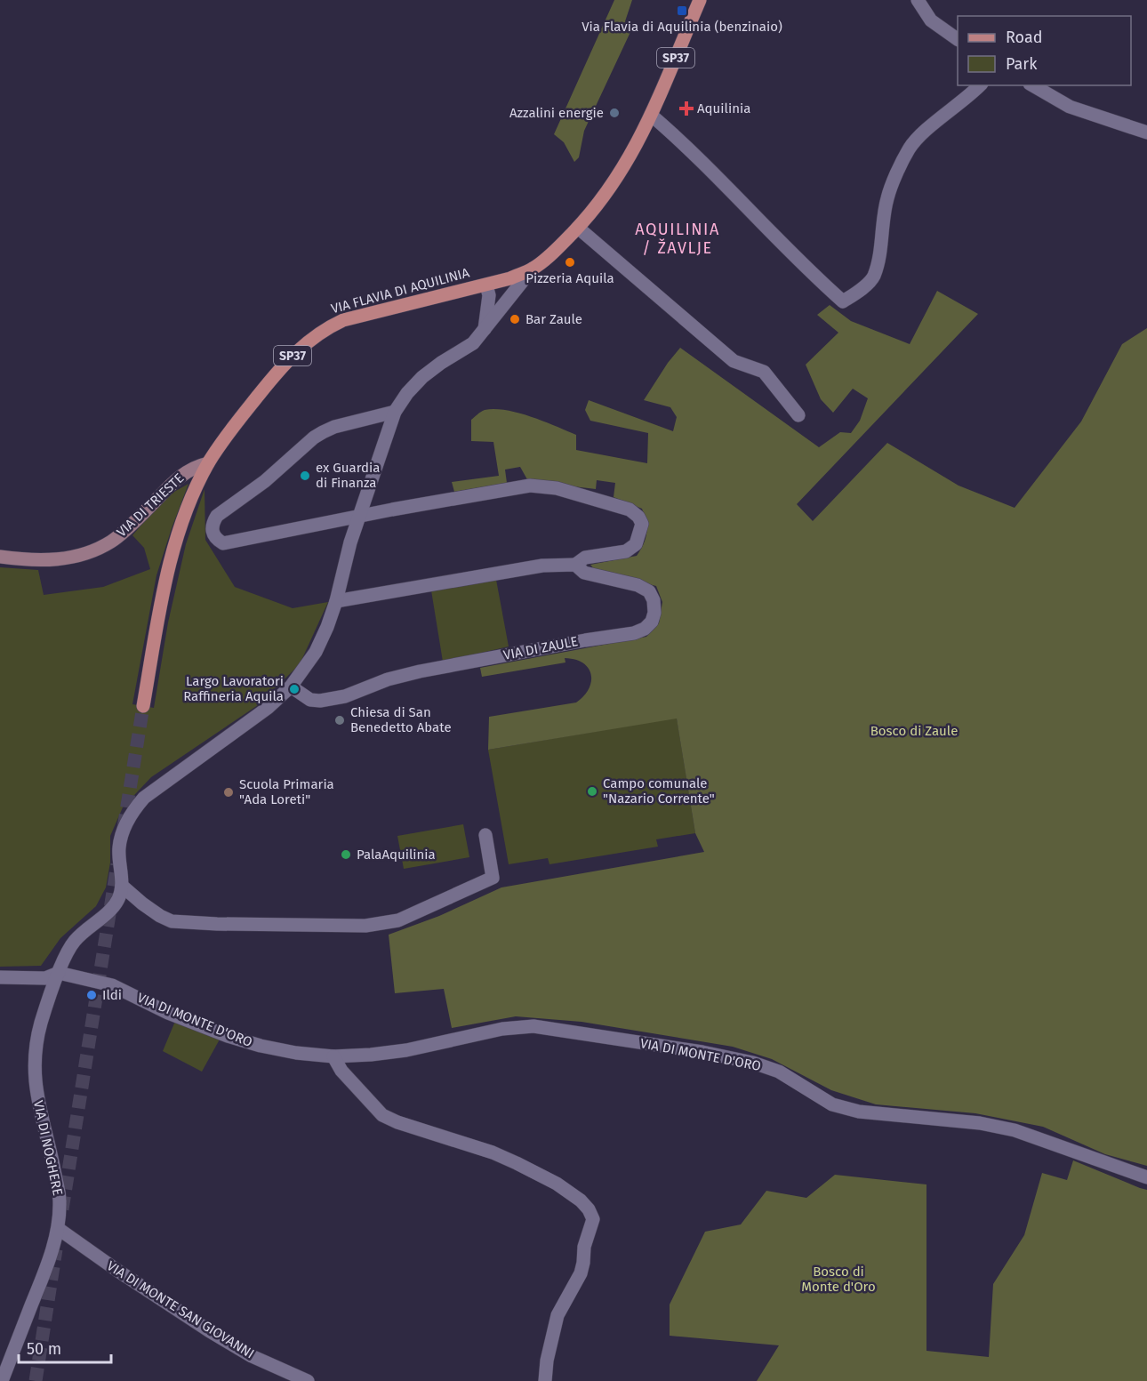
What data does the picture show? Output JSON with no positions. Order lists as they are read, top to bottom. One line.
{"streets":{"main road":["SP37","VIA FLAVIA DI AQUILINIA"],"street":["VIA DI TRIESTE","VIA DI ZAULE","VIA DI MONTE D'ORO","VIA DI NOGHERE","VIA DI MONTE SAN GIOVANNI"]},"crossings":[["VIA FLAVIA DI AQUILINIA","VIA DI TRIESTE"],["VIA DI MONTE D'ORO","VIA DI NOGHERE"],["VIA DI NOGHERE","VIA DI MONTE SAN GIOVANNI"]],"districts":["AQUILINIA / ŽAVLJE"],"parks":["Bosco di Zaule","Bosco di Monte d'Oro"],"places":{"transit":["Via Flavia di Aquilinia (benzinaio)"],"health":["Aquilinia"],"other":["Azzalini energie","Pizzeria Aquila","Bar Zaule","ex Guardia di Finanza","Largo Lavoratori Raffineria Aquila","Chiesa di San Benedetto Abate","Campo comunale \"Nazario Corrente\"","Scuola Primaria \"Ada Loreti\"","PalaAquilinia","Ildi"]},"legend":["Road","Park"],"scale_bar":"50 m"}
